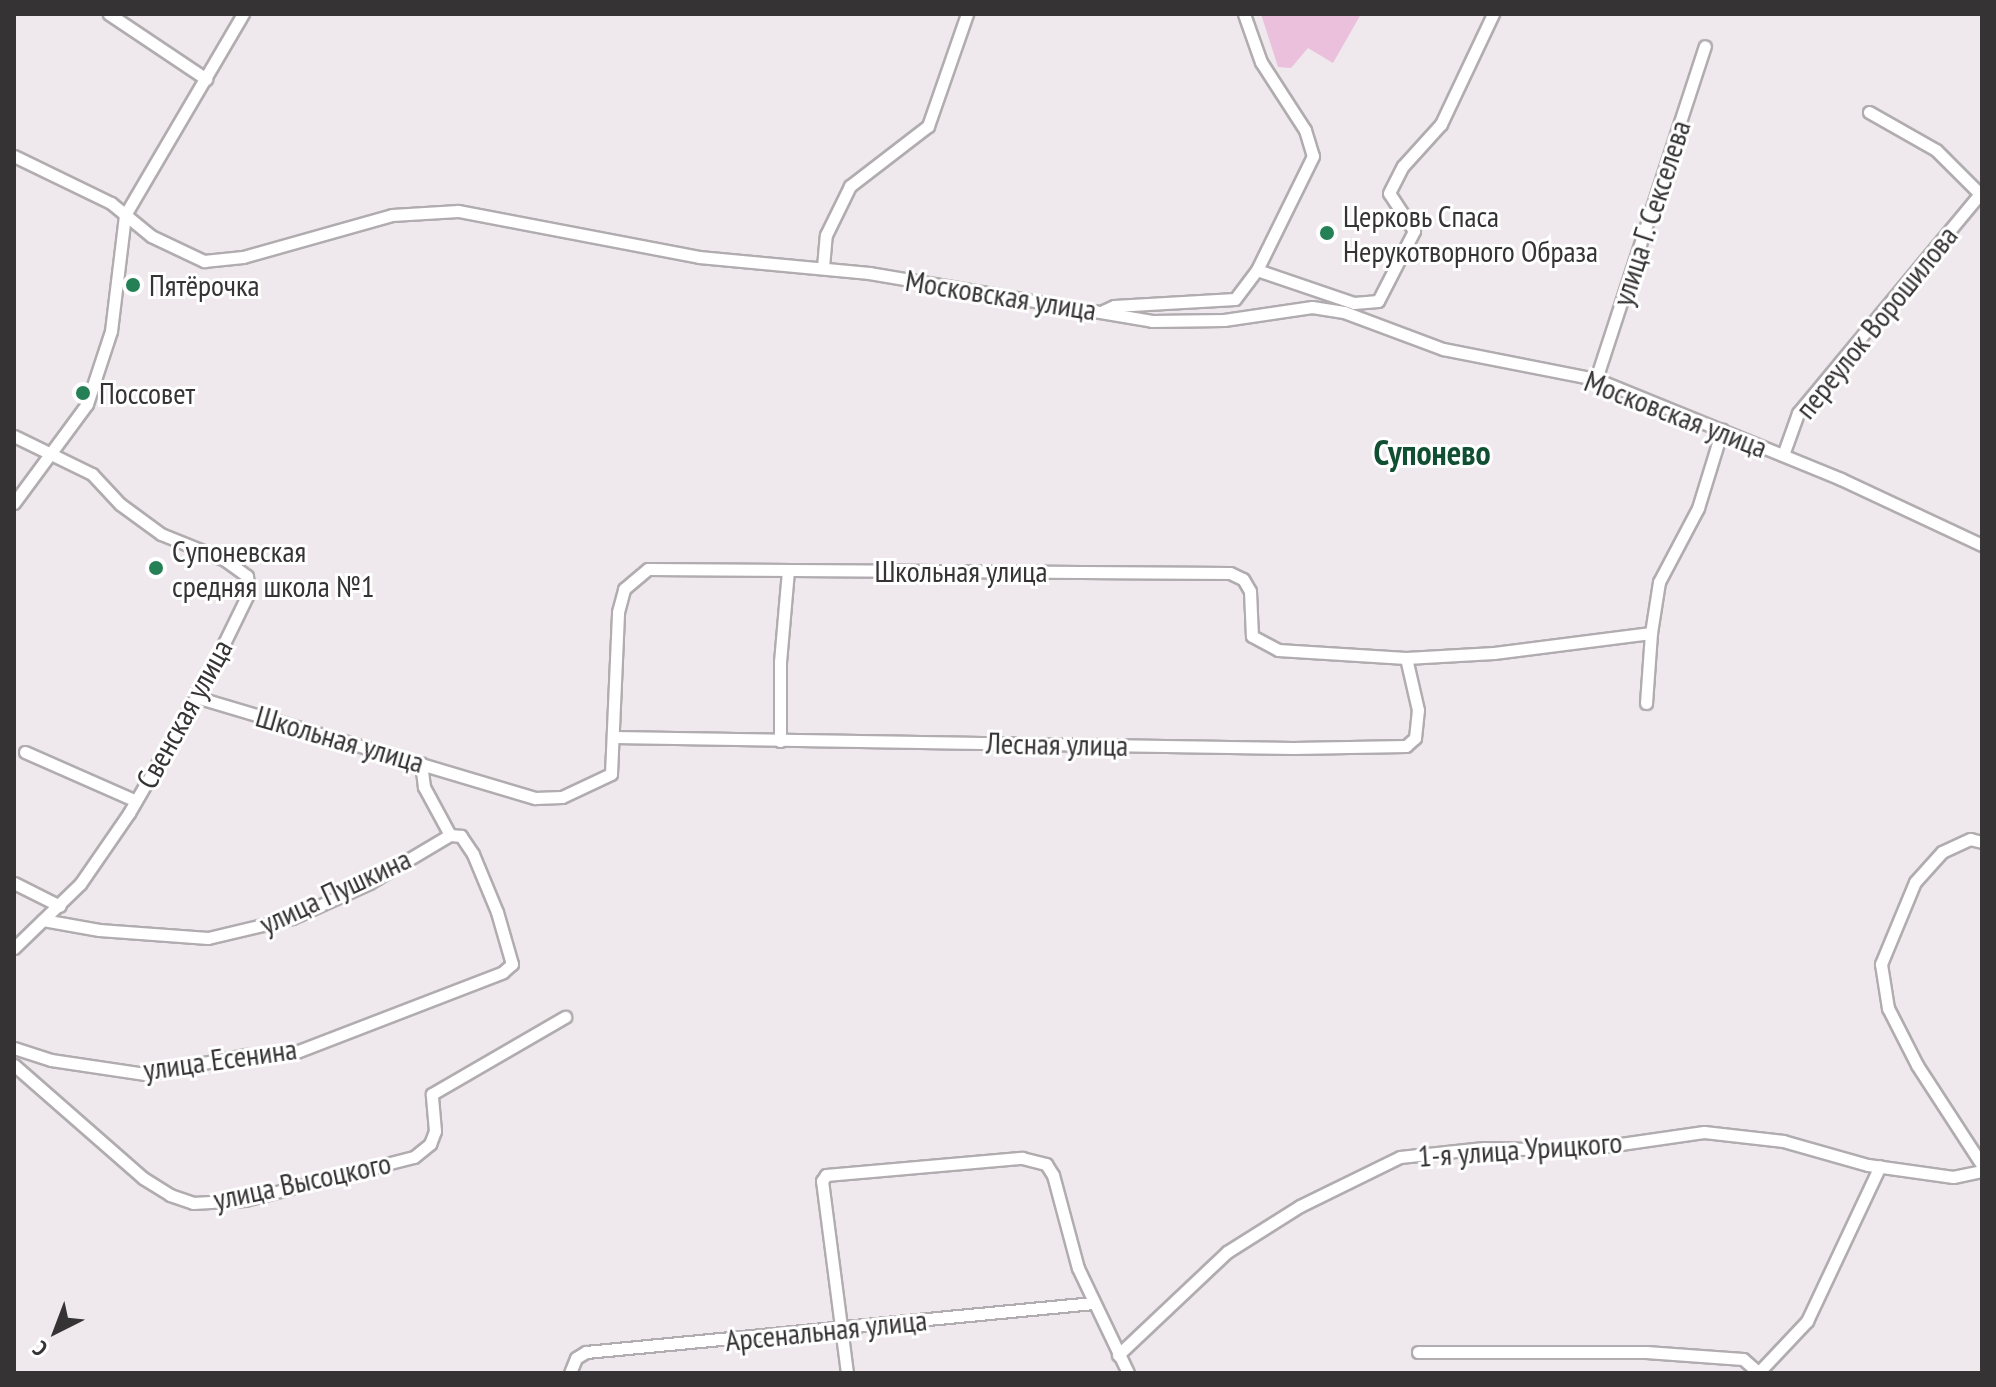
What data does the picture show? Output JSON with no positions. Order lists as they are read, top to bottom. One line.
{"streets":{"street":["улица Г. Секселева","Московская улица","переулок Ворошилова","Школьная улица","Свенская улица","Лесная улица","улица Пушкина","улица Есенина","1-я улица Урицкого","улица Высоцкого","Арсенальная улица"]},"crossings":[["улица Г. Секселева","Московская улица"],["Московская улица","переулок Ворошилова"],["Школьная улица","Свенская улица"],["Школьная улица","Лесная улица"],["Свенская улица","улица Пушкина"],["улица Пушкина","улица Есенина"]],"districts":["Супонево"],"places":["Церковь Спаса Нерукотворного Образа","Пятёрочка","Поссовет","Супоневская средняя школа №1"],"north":"bottom left"}
